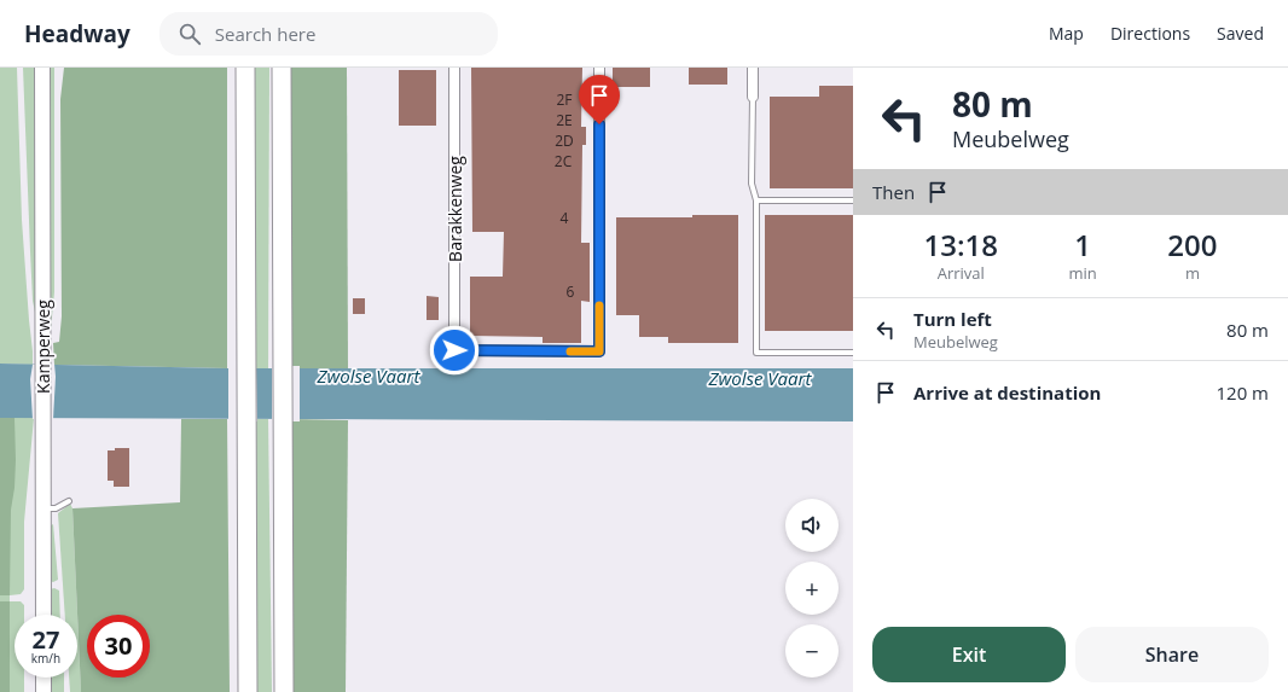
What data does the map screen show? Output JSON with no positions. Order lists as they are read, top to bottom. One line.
{"streets":{"main road":["Kamperweg"],"street":["Barakkenweg"]},"water":["Zwolse Vaart"],"house_numbers":["2F","2E","2D","2C","4","6"],"page":{"header":"Headway","search":"Search here","nav":["Map","Directions","Saved"],"turn":["80 m","Meubelweg"],"then":"Then","eta":["13:18","Arrival","1","min","200","m"],"list":[{"name":"Turn left","note":"Meubelweg","value":"80 m"},{"name":"Arrive at destination","value":"120 m"}],"map_buttons":["+","−"],"speed":"27 km/h","limit":"30","buttons":["Exit","Share"]}}
